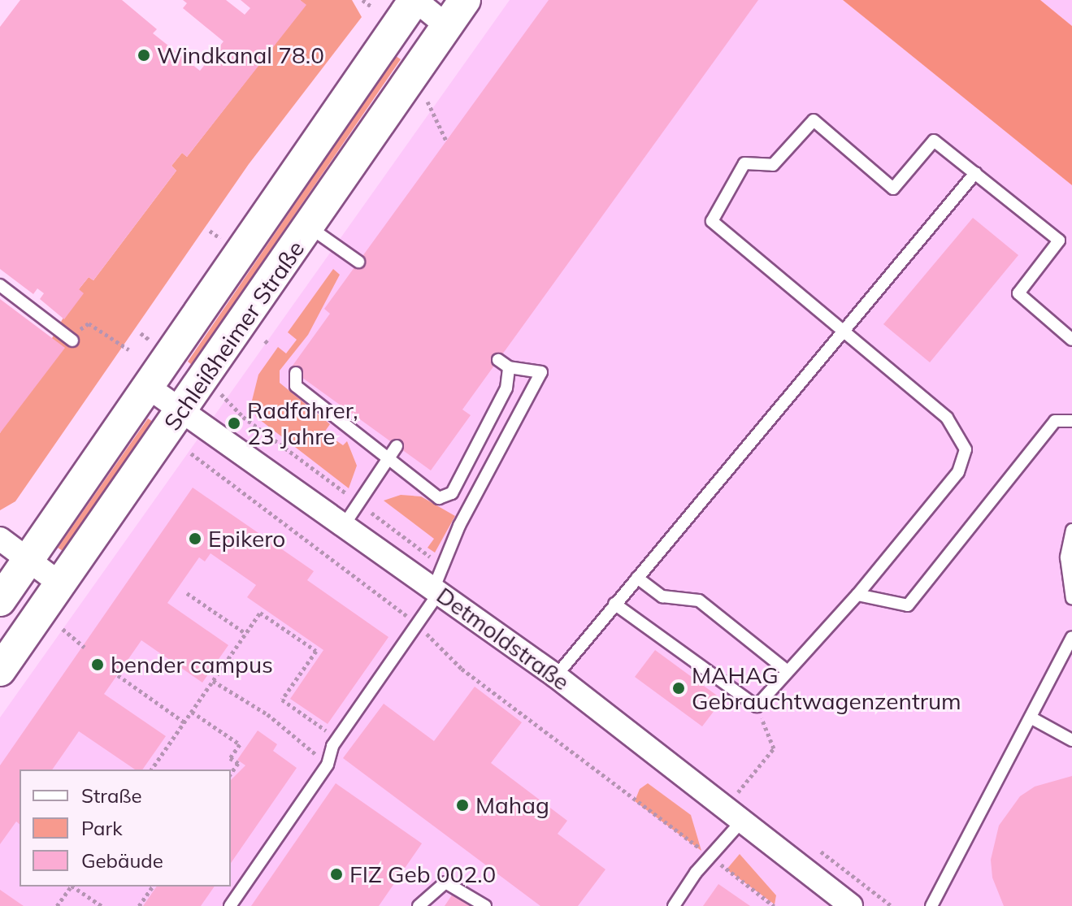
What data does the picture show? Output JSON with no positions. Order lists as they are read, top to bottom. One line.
{"streets":{"main road":["Schleißheimer Straße"],"street":["Detmoldstraße"]},"crossings":[["Schleißheimer Straße","Detmoldstraße"]],"places":["Windkanal 78.0","Radfahrer, 23 Jahre","Epikero","bender campus","MAHAG Gebrauchtwagenzentrum","Mahag","FIZ Geb 002.0"],"legend":["Straße","Park","Gebäude"]}
